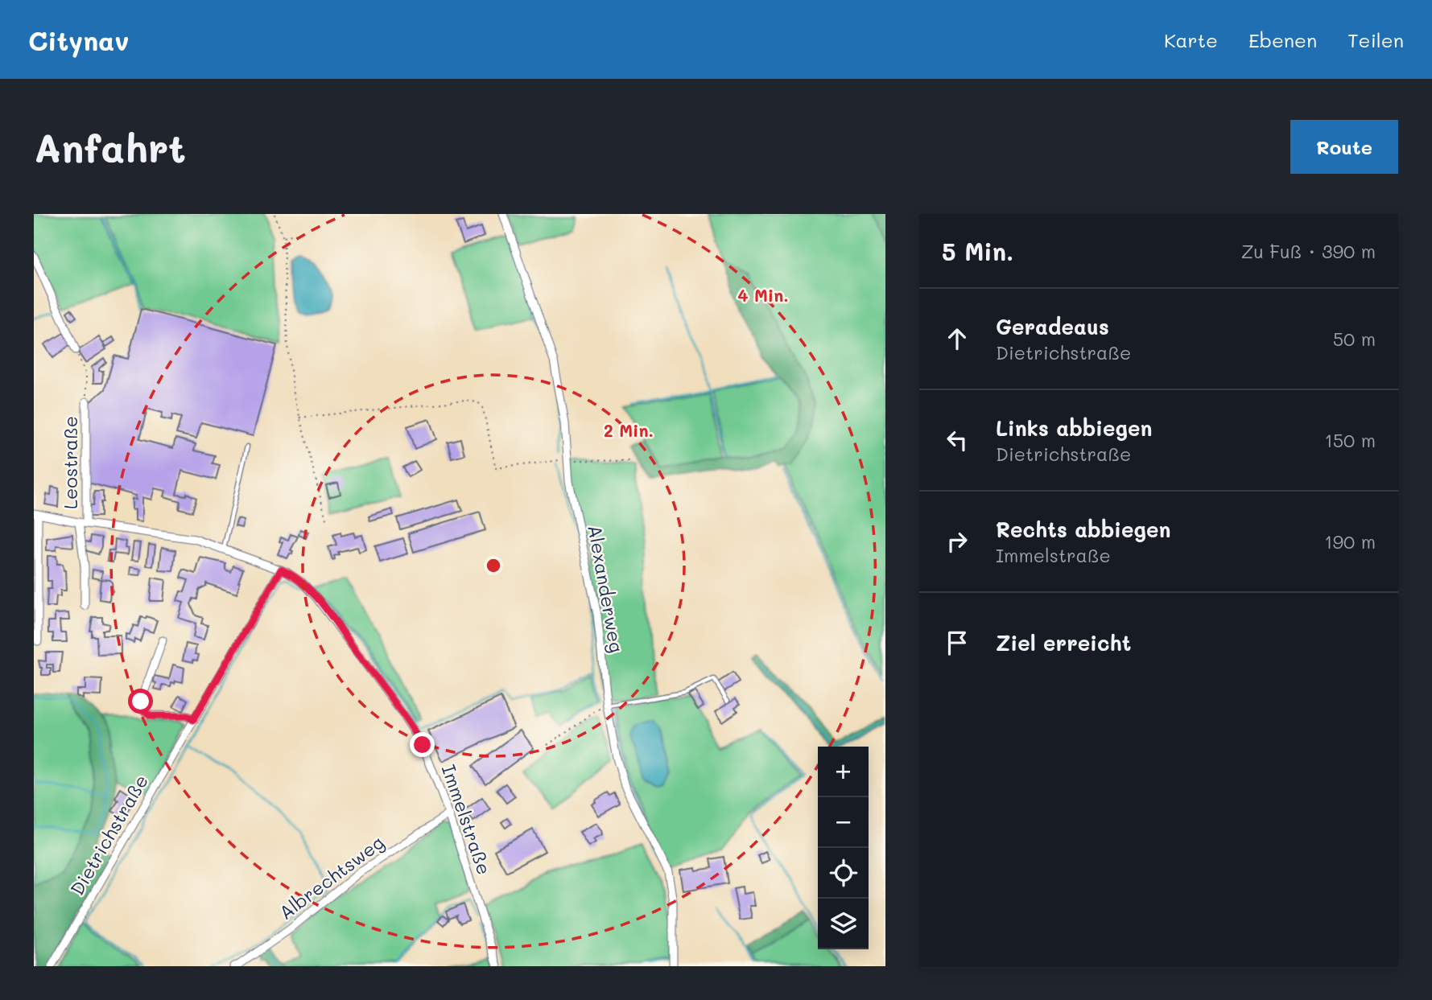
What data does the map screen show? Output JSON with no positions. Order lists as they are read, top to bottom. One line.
{"streets":{"street":["Leostraße","Alexanderweg","Immelstraße","Dietrichstraße","Albrechtsweg"]},"crossings":[["Leostraße","Immelstraße"],["Immelstraße","Dietrichstraße"],["Immelstraße","Albrechtsweg"]],"page":{"header":"Citynav","nav":["Karte","Ebenen","Teilen"],"buttons":"Route","title":"Anfahrt","heading":["5 Min.","Zu Fuß · 390 m"],"list":[["Geradeaus","Dietrichstraße","50 m"],["Links abbiegen","Dietrichstraße","150 m"],["Rechts abbiegen","Immelstraße","190 m"],"Ziel erreicht"],"map_buttons":["+","−"]},"rings":["4 Min.","2 Min."]}
